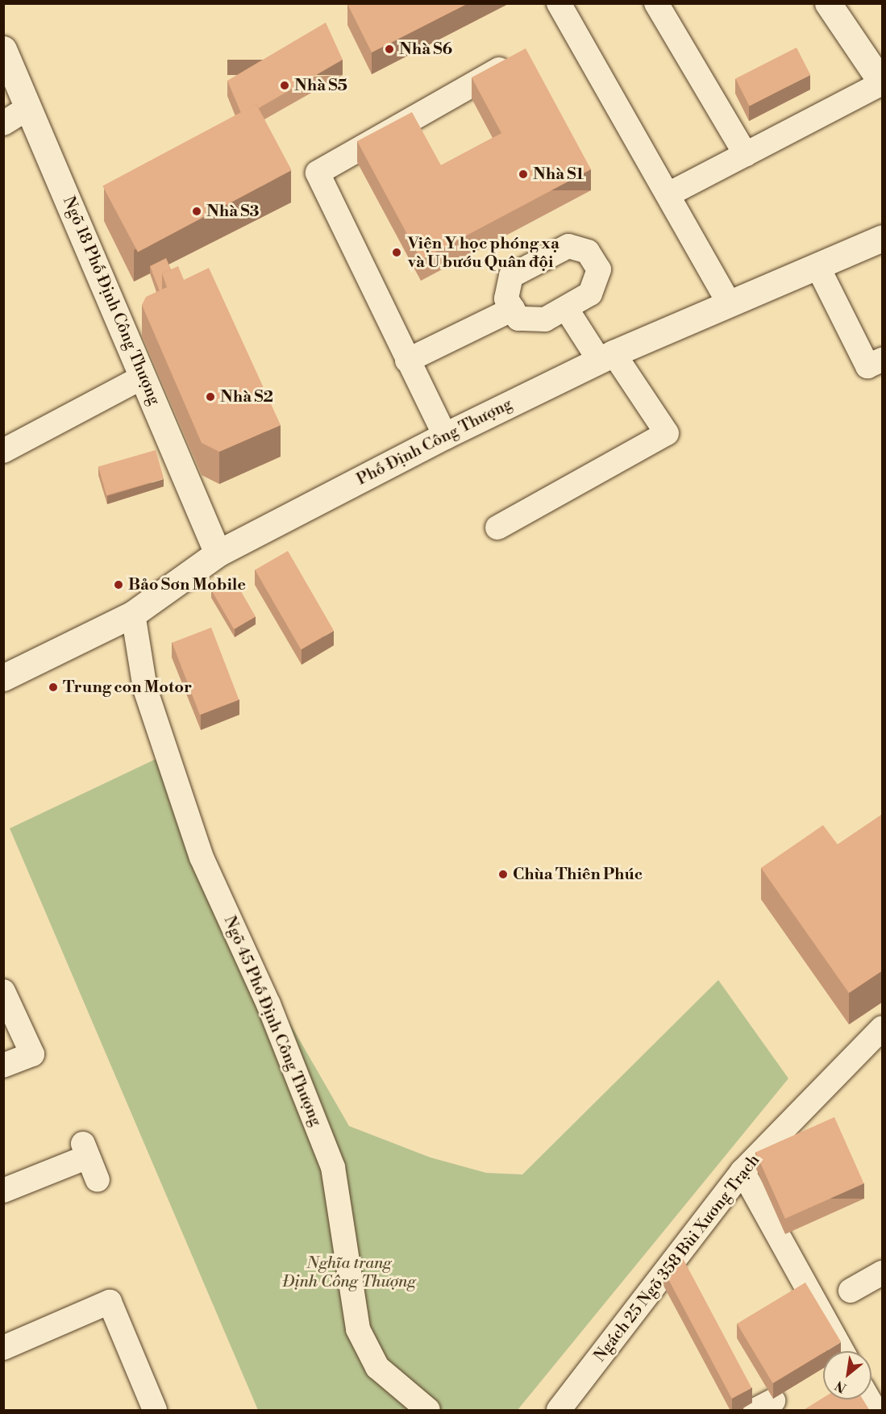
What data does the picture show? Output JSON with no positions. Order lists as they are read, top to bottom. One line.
{"streets":{"street":["Ngõ 18 Phố Định Công Thượng","Phố Định Công Thượng"],"lane":["Ngõ 45 Phố Định Công Thượng","Ngách 25 Ngõ 358 Bùi Xương Trạch"]},"crossings":[["Ngõ 18 Phố Định Công Thượng","Phố Định Công Thượng"],["Phố Định Công Thượng","Ngõ 45 Phố Định Công Thượng"]],"parks":["Nghĩa trang Định Công Thượng"],"places":["Nhà S6","Nhà S5","Nhà S1","Nhà S3","Viện Y học phóng xạ và U bướu Quân đội","Nhà S2","Bảo Sơn Mobile","Trung con Motor","Chùa Thiên Phúc"],"north":"bottom left"}
